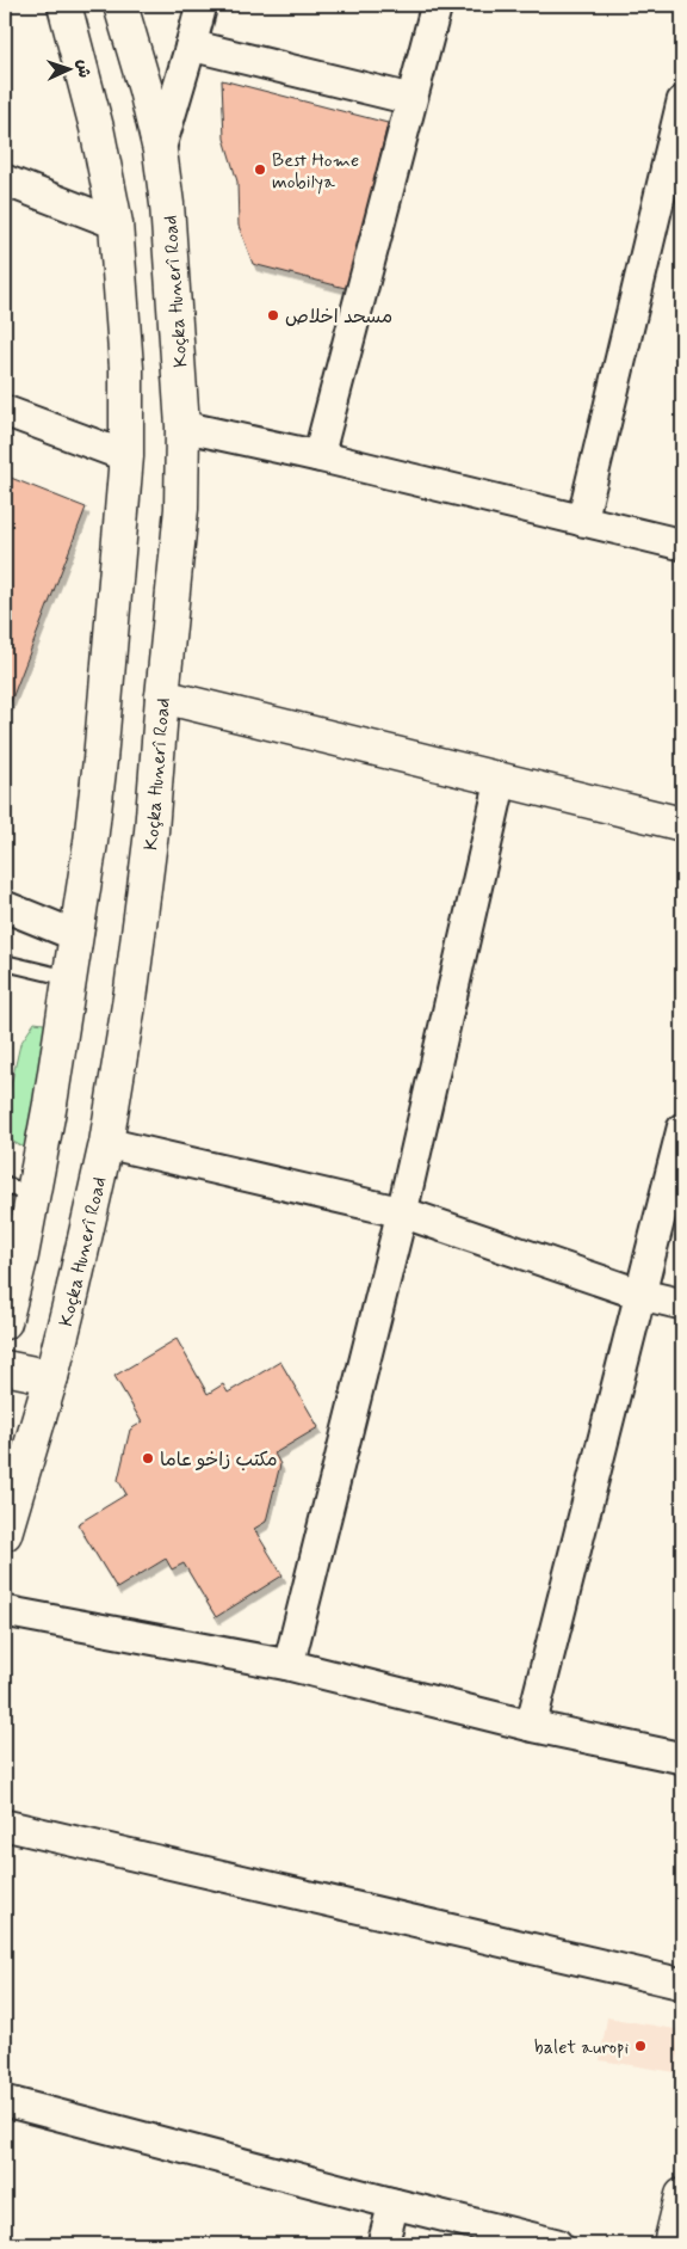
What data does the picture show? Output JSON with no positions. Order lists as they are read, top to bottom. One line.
{"streets":{"main road":["Koçka Hunerî Road"]},"places":["Best Home mobilya","مسحد اخلاص","مكتب زاخو عاما","balet auropi"],"north":"right"}
